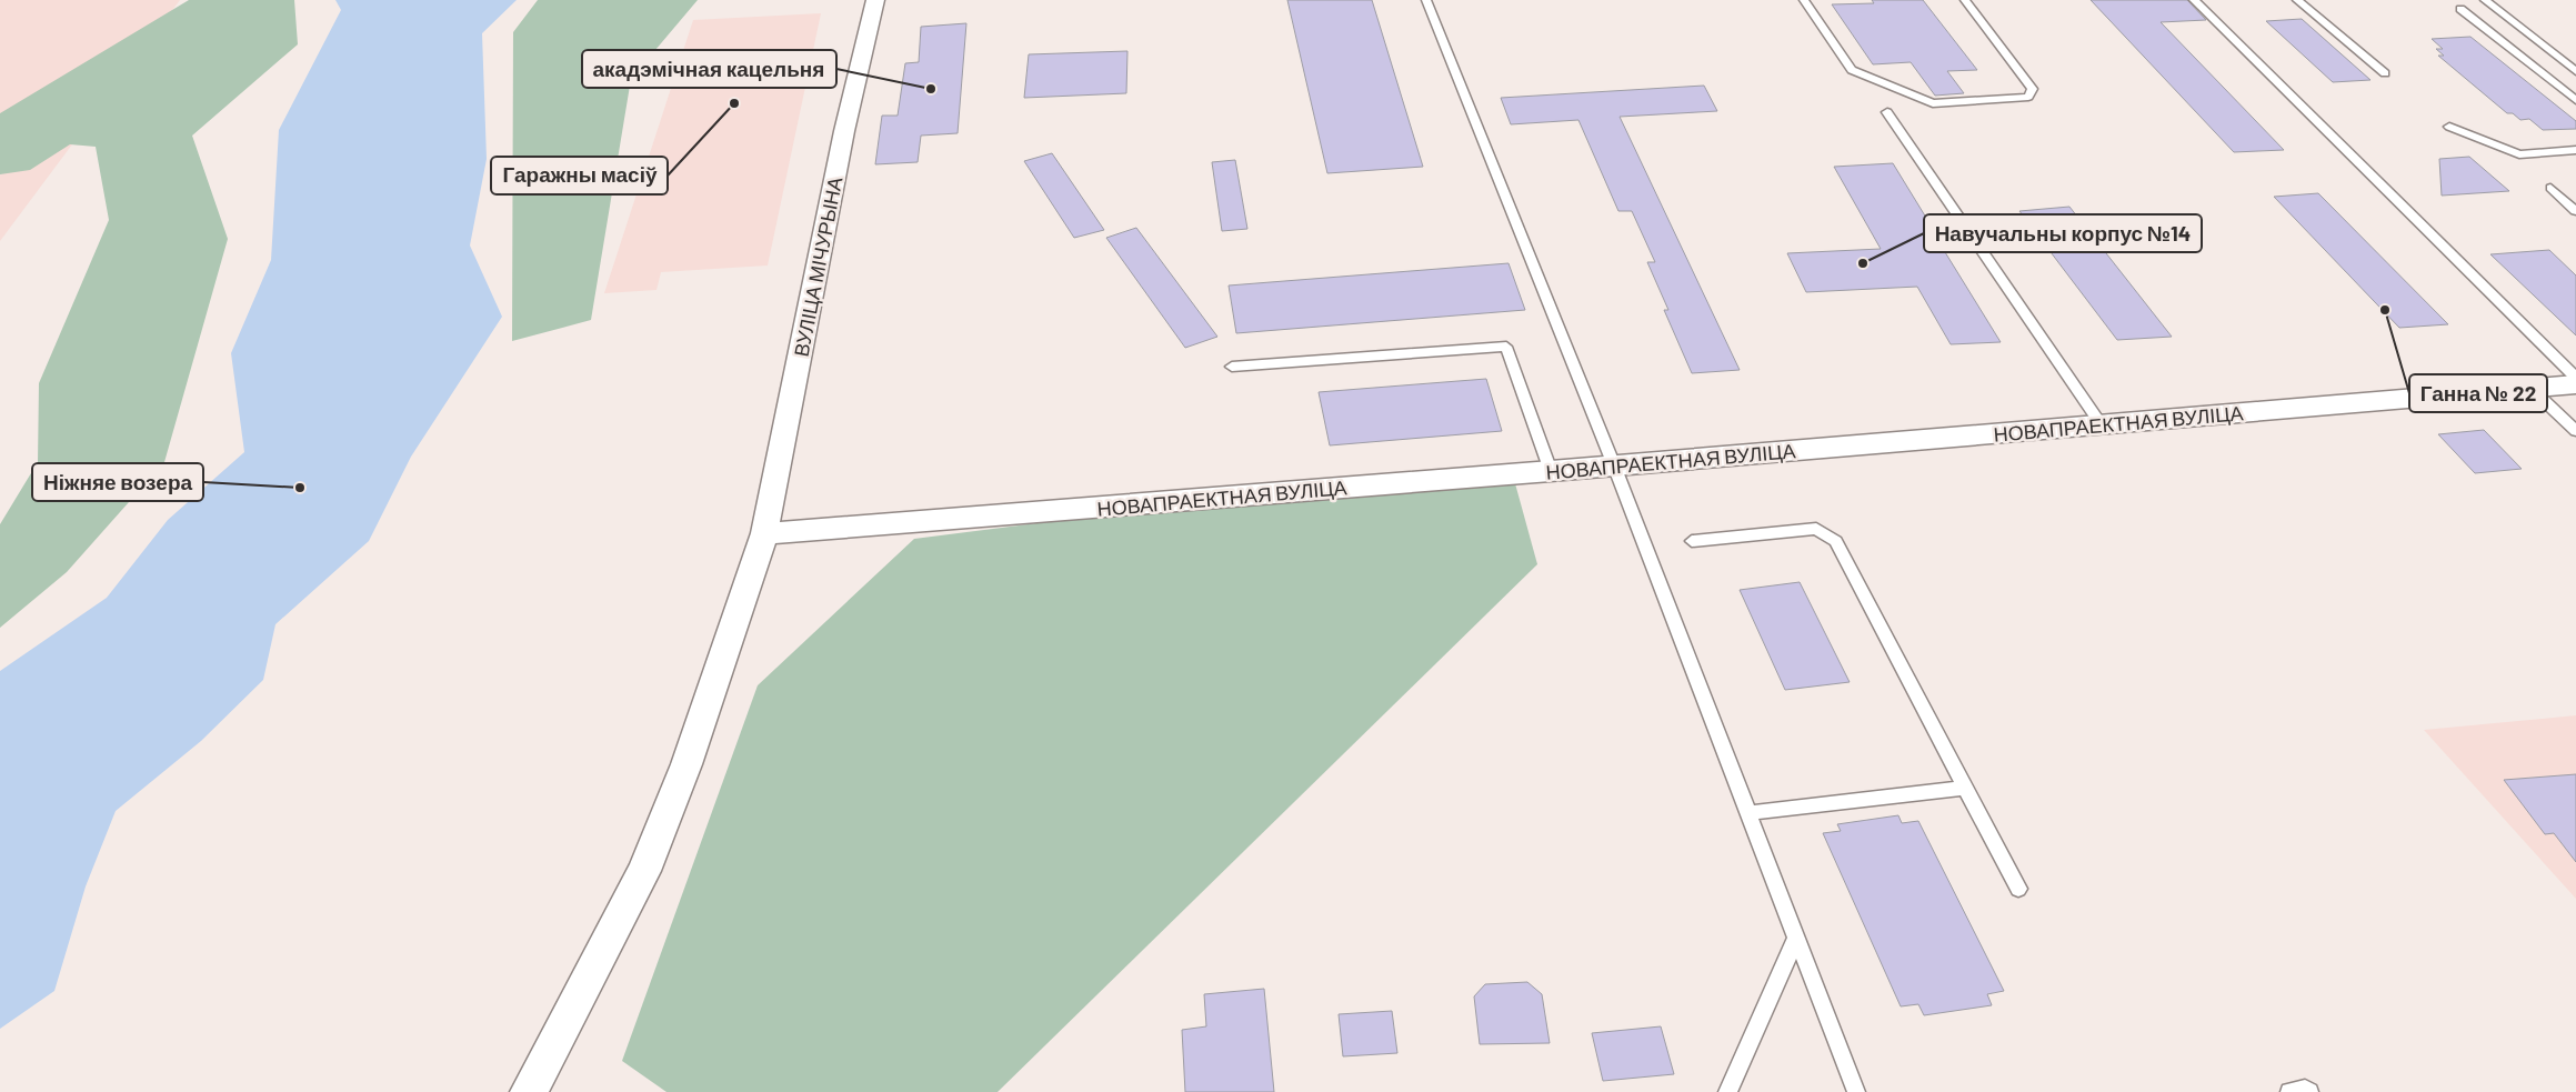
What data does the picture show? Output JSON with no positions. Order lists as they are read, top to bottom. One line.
{"streets":{"street":["ВУЛІЦА МІЧУРЫНА","НОВАПРАЕКТНАЯ ВУЛІЦА"]},"crossings":[["ВУЛІЦА МІЧУРЫНА","НОВАПРАЕКТНАЯ ВУЛІЦА"]],"places":["акадэмічная кацельня","Гаражны масіў","Навучальны корпус №14","Ганна № 22","Ніжняе возера"]}
